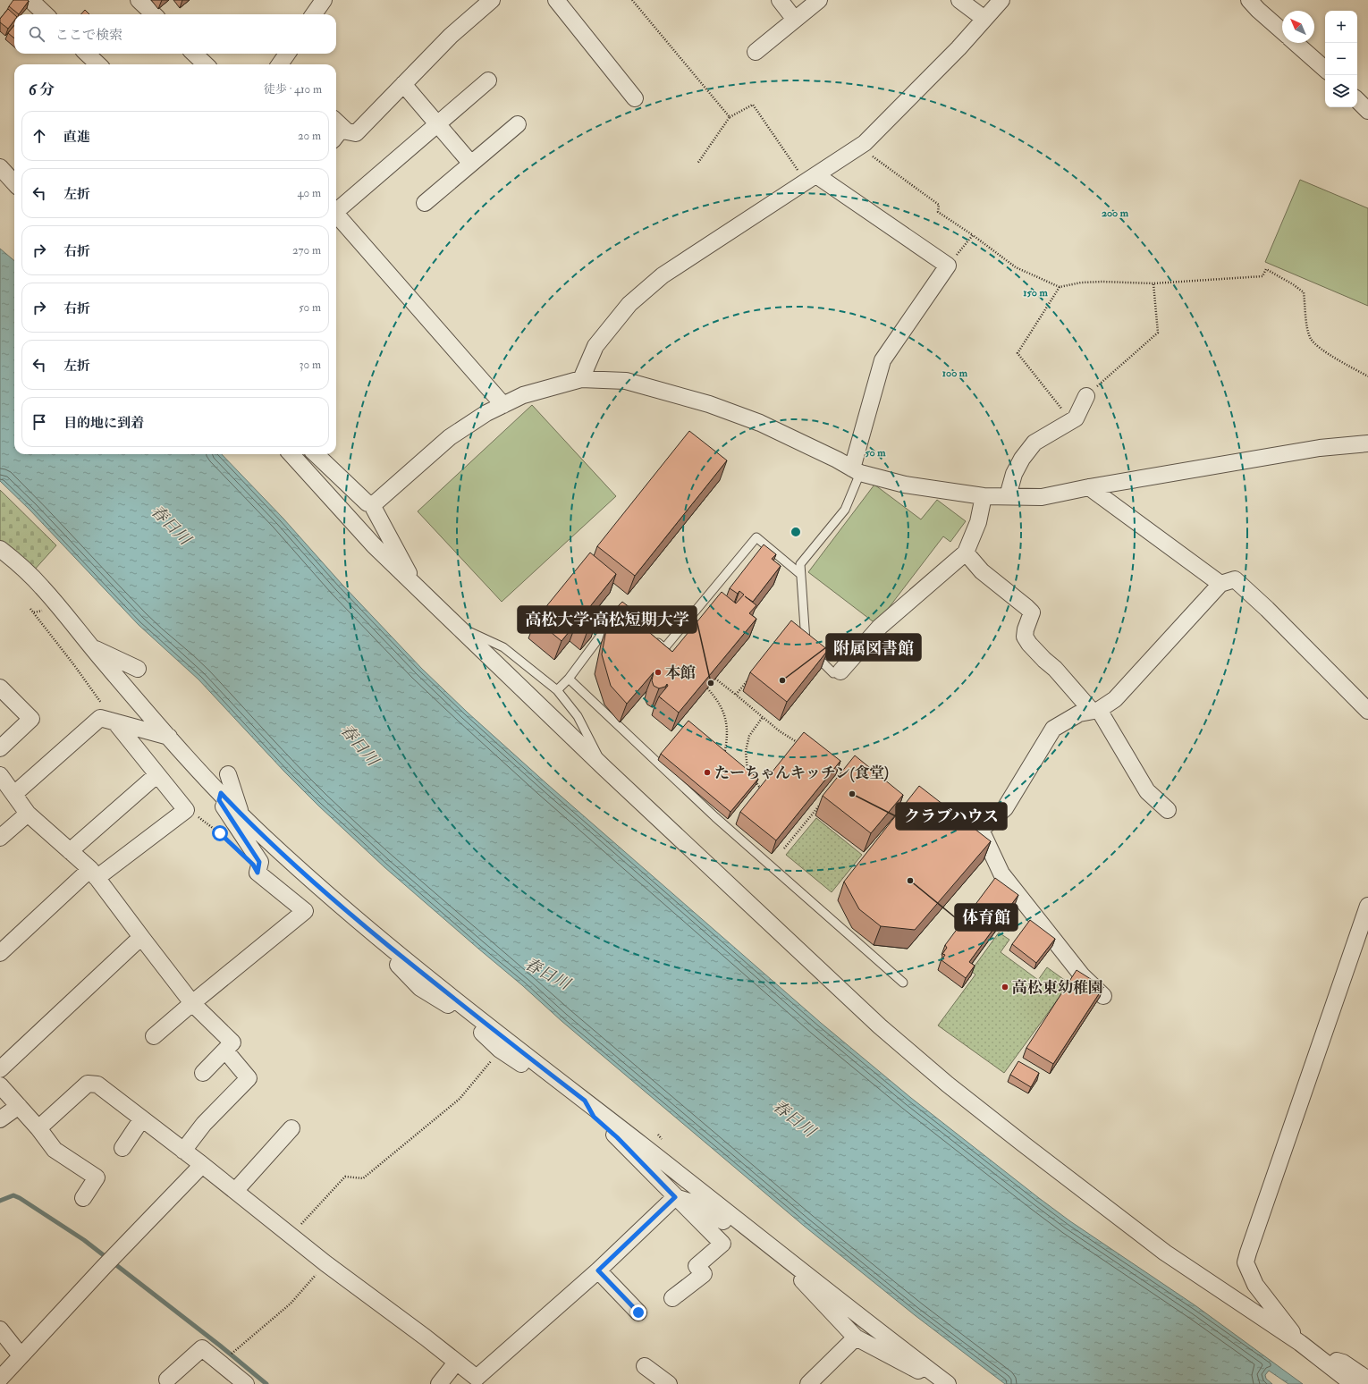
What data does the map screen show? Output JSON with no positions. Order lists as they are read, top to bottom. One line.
{"water":["春日川"],"places":["本館","附属図書館","高松大学·高松短期大学","たーちゃんキッチン(食堂)","クラブハウス","体育館","高松東幼稚園"],"north":"top left","page":{"map_buttons":["+","−"],"search":"ここで検索","heading":["6 分","徒歩 · 410 m"],"list":[["直進","20 m"],["左折","40 m"],["右折","270 m"],["右折","50 m"],["左折","30 m"],"目的地に到着"]},"rings":["200 m","150 m","100 m","50 m"]}
